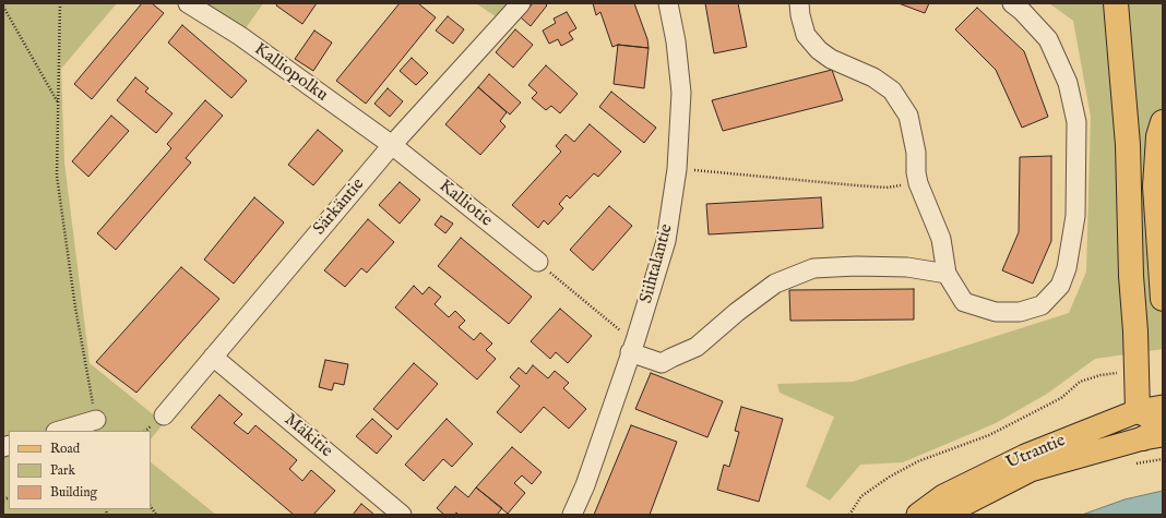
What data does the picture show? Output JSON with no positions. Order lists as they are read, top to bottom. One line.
{"streets":{"main road":["Utrantie"],"street":["Kalliopolku","Kalliotie","Särkäntie","Siihtalantie","Mäkitie"]},"crossings":[["Kalliopolku","Kalliotie"],["Kalliopolku","Särkäntie"],["Kalliotie","Särkäntie"],["Särkäntie","Mäkitie"]],"legend":["Road","Park","Building"]}
